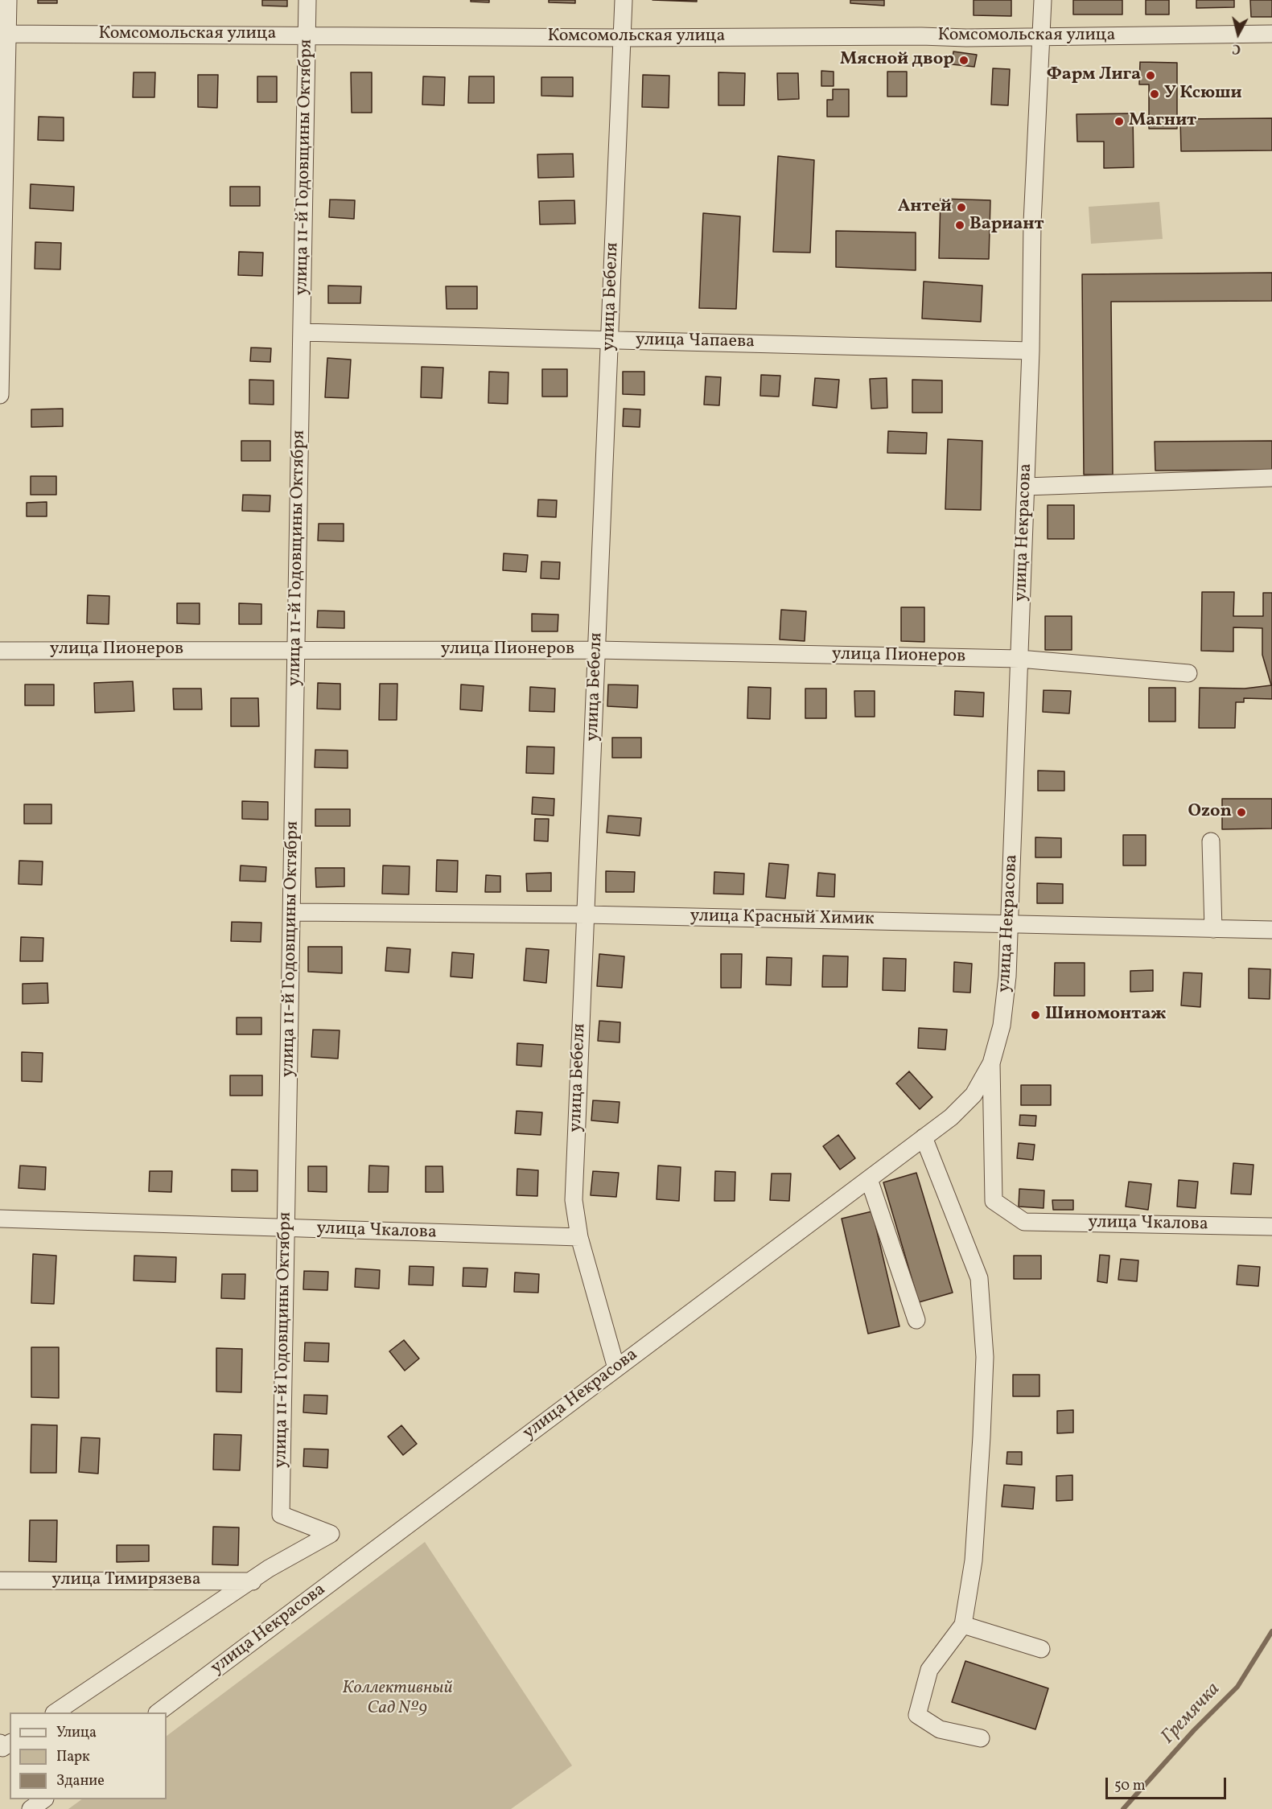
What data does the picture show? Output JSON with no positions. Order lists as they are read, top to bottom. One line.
{"streets":{"street":["Комсомольская улица","улица 11-й Годовщины Октября","улица Бебеля","улица Чапаева","улица Некрасова","улица Пионеров","улица Красный Химик","улица Чкалова","улица Тимирязева"]},"crossings":[["Комсомольская улица","улица 11-й Годовщины Октября"],["Комсомольская улица","улица Бебеля"],["Комсомольская улица","улица Некрасова"],["улица 11-й Годовщины Октября","улица Чапаева"],["улица 11-й Годовщины Октября","улица Пионеров"],["улица 11-й Годовщины Октября","улица Красный Химик"],["улица 11-й Годовщины Октября","улица Чкалова"],["улица 11-й Годовщины Октября","улица Тимирязева"],["улица Бебеля","улица Чапаева"],["улица Бебеля","улица Некрасова"],["улица Бебеля","улица Пионеров"],["улица Бебеля","улица Красный Химик"],["улица Бебеля","улица Чкалова"],["улица Чапаева","улица Некрасова"],["улица Некрасова","улица Пионеров"],["улица Некрасова","улица Красный Химик"],["улица Некрасова","улица Чкалова"]],"water":["Гремячка"],"parks":["Коллективный Сад №9"],"places":["Мясной двор","Фарм Лига","У Ксюши","Магнит","Антей","Вариант","Ozon","Шиномонтаж"],"legend":["Улица","Парк","Здание"],"scale_bar":"50 m","north":"bottom"}
